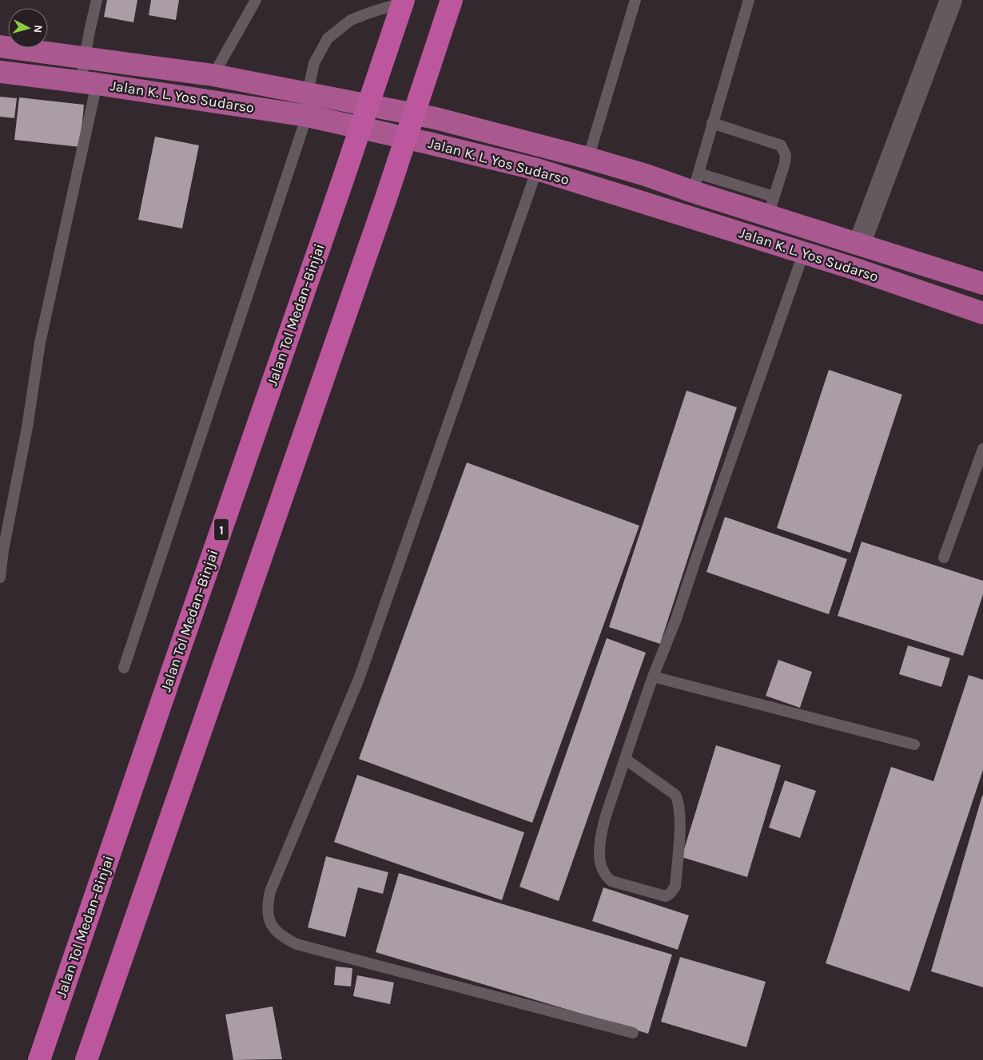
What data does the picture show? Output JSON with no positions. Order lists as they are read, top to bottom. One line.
{"streets":{"highway":["Jalan K. L. Yos Sudarso","Jalan Tol Medan–Binjai","1"]},"north":"right"}
